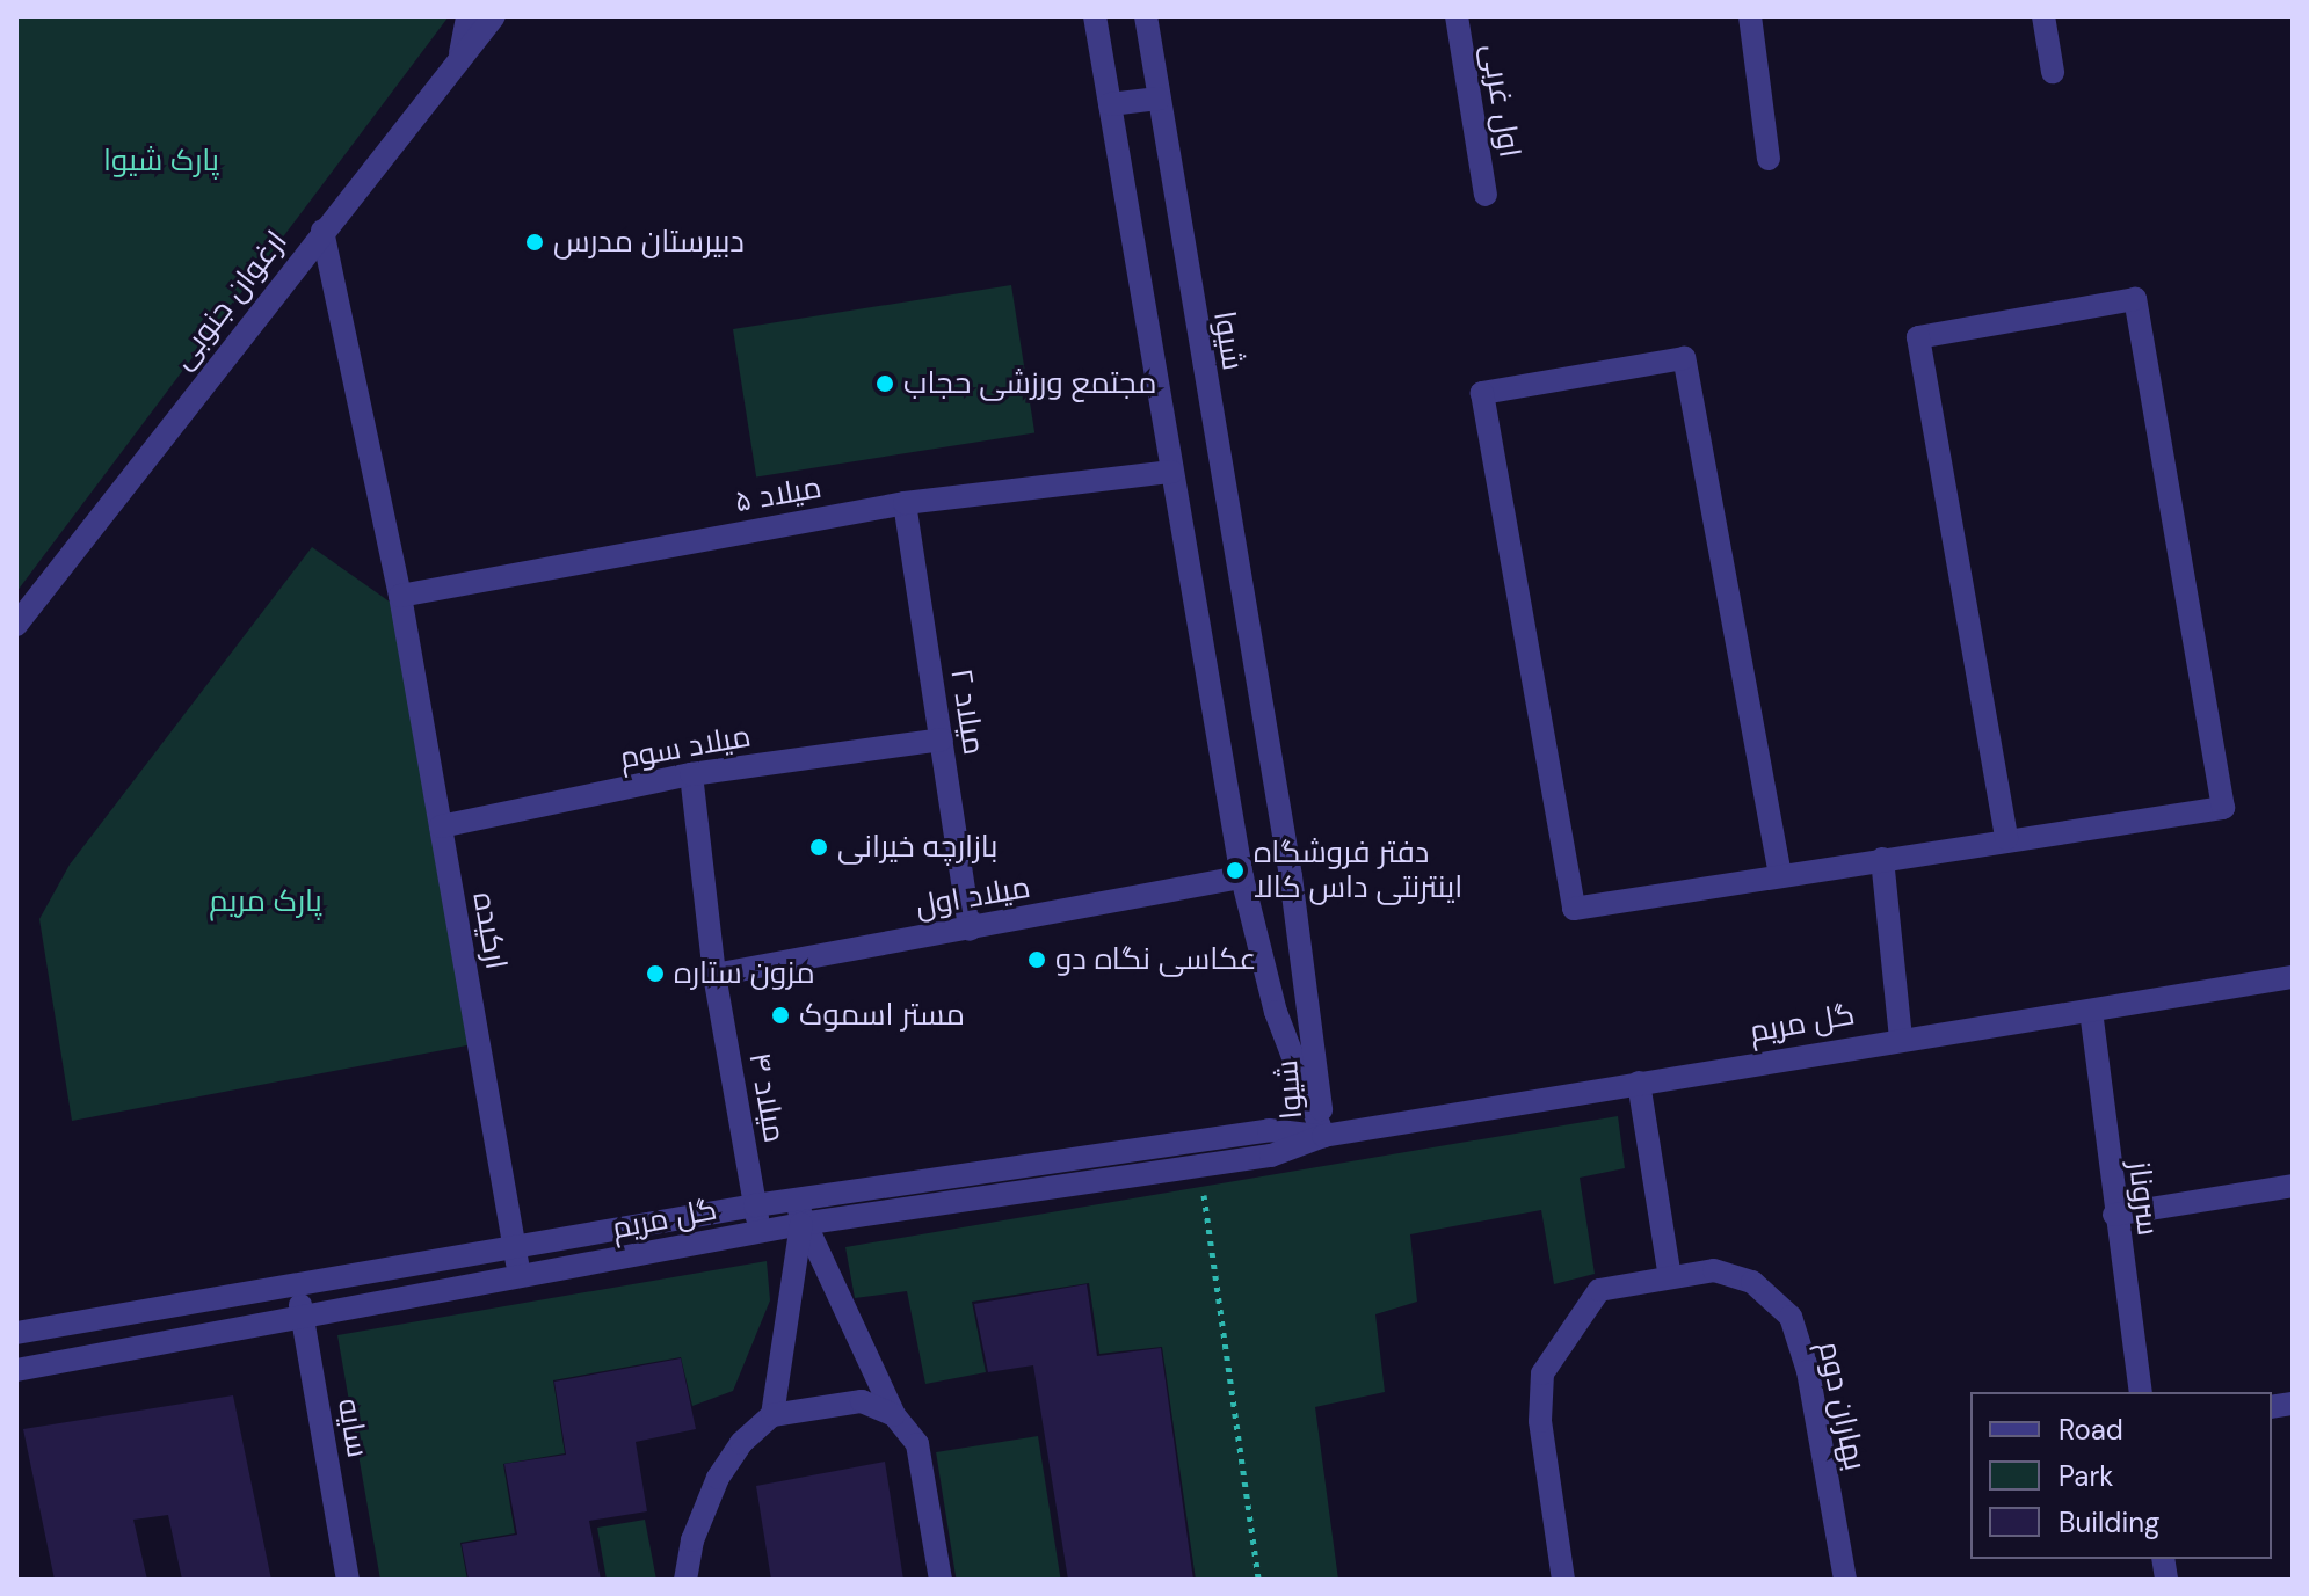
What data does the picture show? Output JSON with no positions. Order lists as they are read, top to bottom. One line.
{"streets":{"street":["اول غربی","ارغوان جنوبی","شیوا","میلاد ۵","میلاد ۲","میلاد سوم","میلاد اول","ارکیده","گل مریم","میلاد ۴","سروناز","بهاران دوم","سایه"]},"crossings":[["ارغوان جنوبی","ارکیده"],["شیوا","میلاد ۵"],["شیوا","میلاد اول"],["شیوا","گل مریم"],["میلاد ۵","میلاد ۲"],["میلاد ۵","ارکیده"],["میلاد ۲","میلاد سوم"],["میلاد ۲","میلاد اول"],["میلاد سوم","ارکیده"],["میلاد سوم","میلاد ۴"],["میلاد اول","میلاد ۴"],["ارکیده","گل مریم"],["گل مریم","میلاد ۴"],["گل مریم","سروناز"],["گل مریم","سایه"]],"parks":["پارک شیوا","پارک مریم"],"places":["دبیرستان مدرس","مجتمع ورزشی حجاب","بازارچه خیرانی","دفتر فروشگاه اینترنتی داس کالا","عکاسی نگاه دو","مزون ستاره","مستر اسموک"],"legend":["Road","Park","Building"]}
